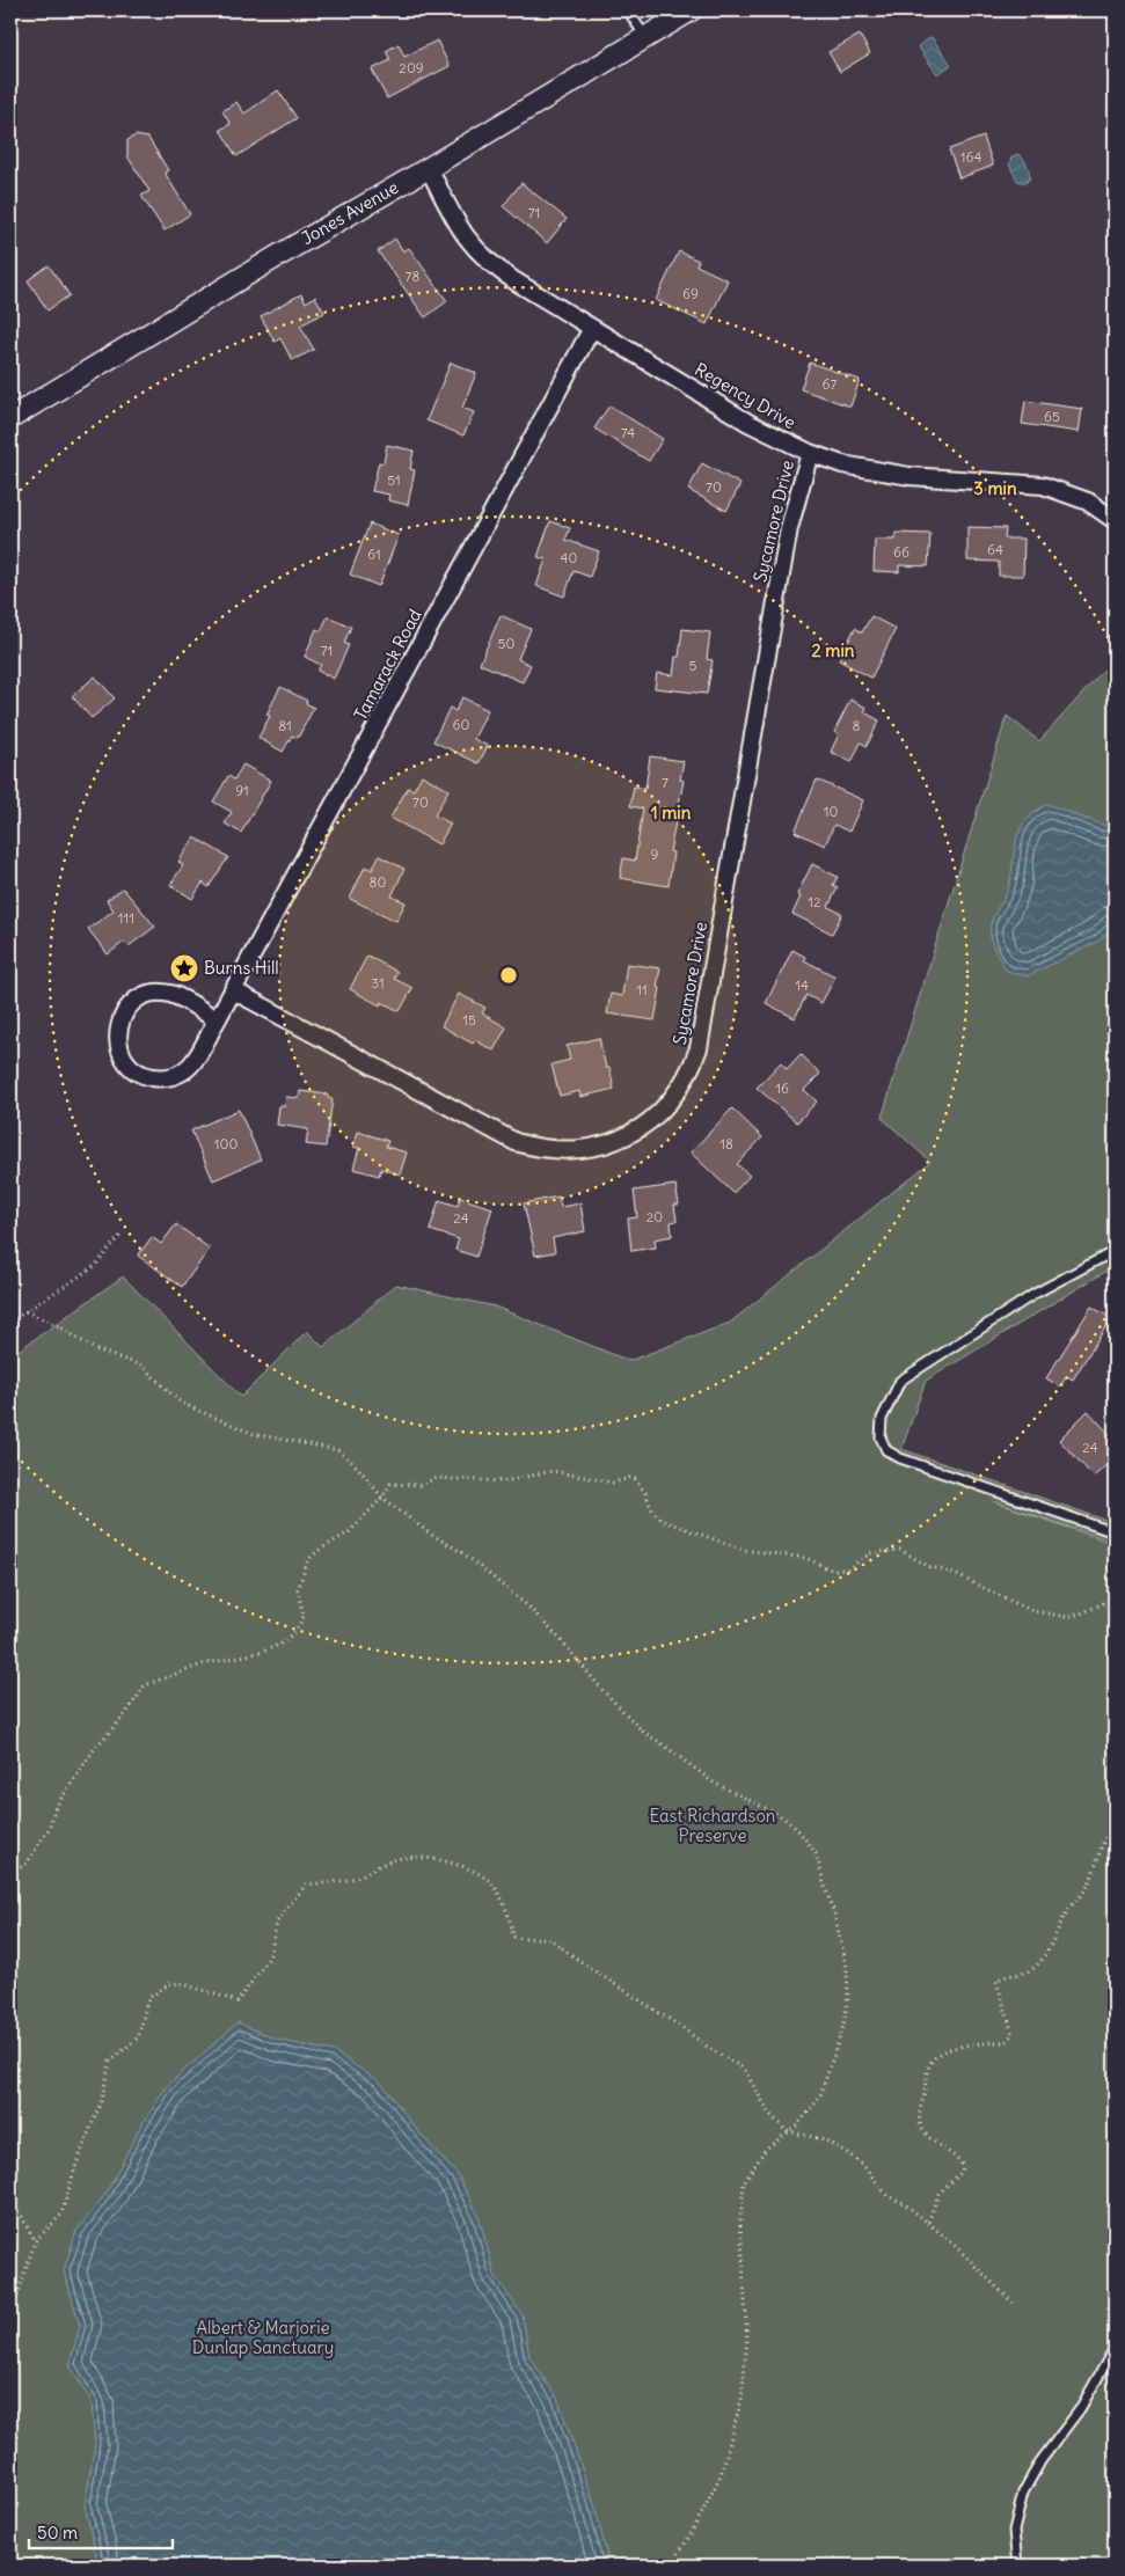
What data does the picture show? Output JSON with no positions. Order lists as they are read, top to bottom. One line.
{"streets":{"street":["Jones Avenue","Regency Drive","Sycamore Drive","Tamarack Road"]},"crossings":[["Jones Avenue","Regency Drive"],["Regency Drive","Sycamore Drive"],["Regency Drive","Tamarack Road"],["Sycamore Drive","Tamarack Road"]],"parks":["East Richardson Preserve","Albert & Marjorie Dunlap Sanctuary"],"places":{"place":["Burns Hill"]},"house_numbers":["209","164","71","78","69","67","65","74","51","70","64","66","61","40","50","71","5","60","81","8","7","91","70","10","9","80","12","111","31","14","11","15","16","100","18","20","24","24"],"scale_bar":"50 m","rings":["3 min","2 min","1 min"]}
